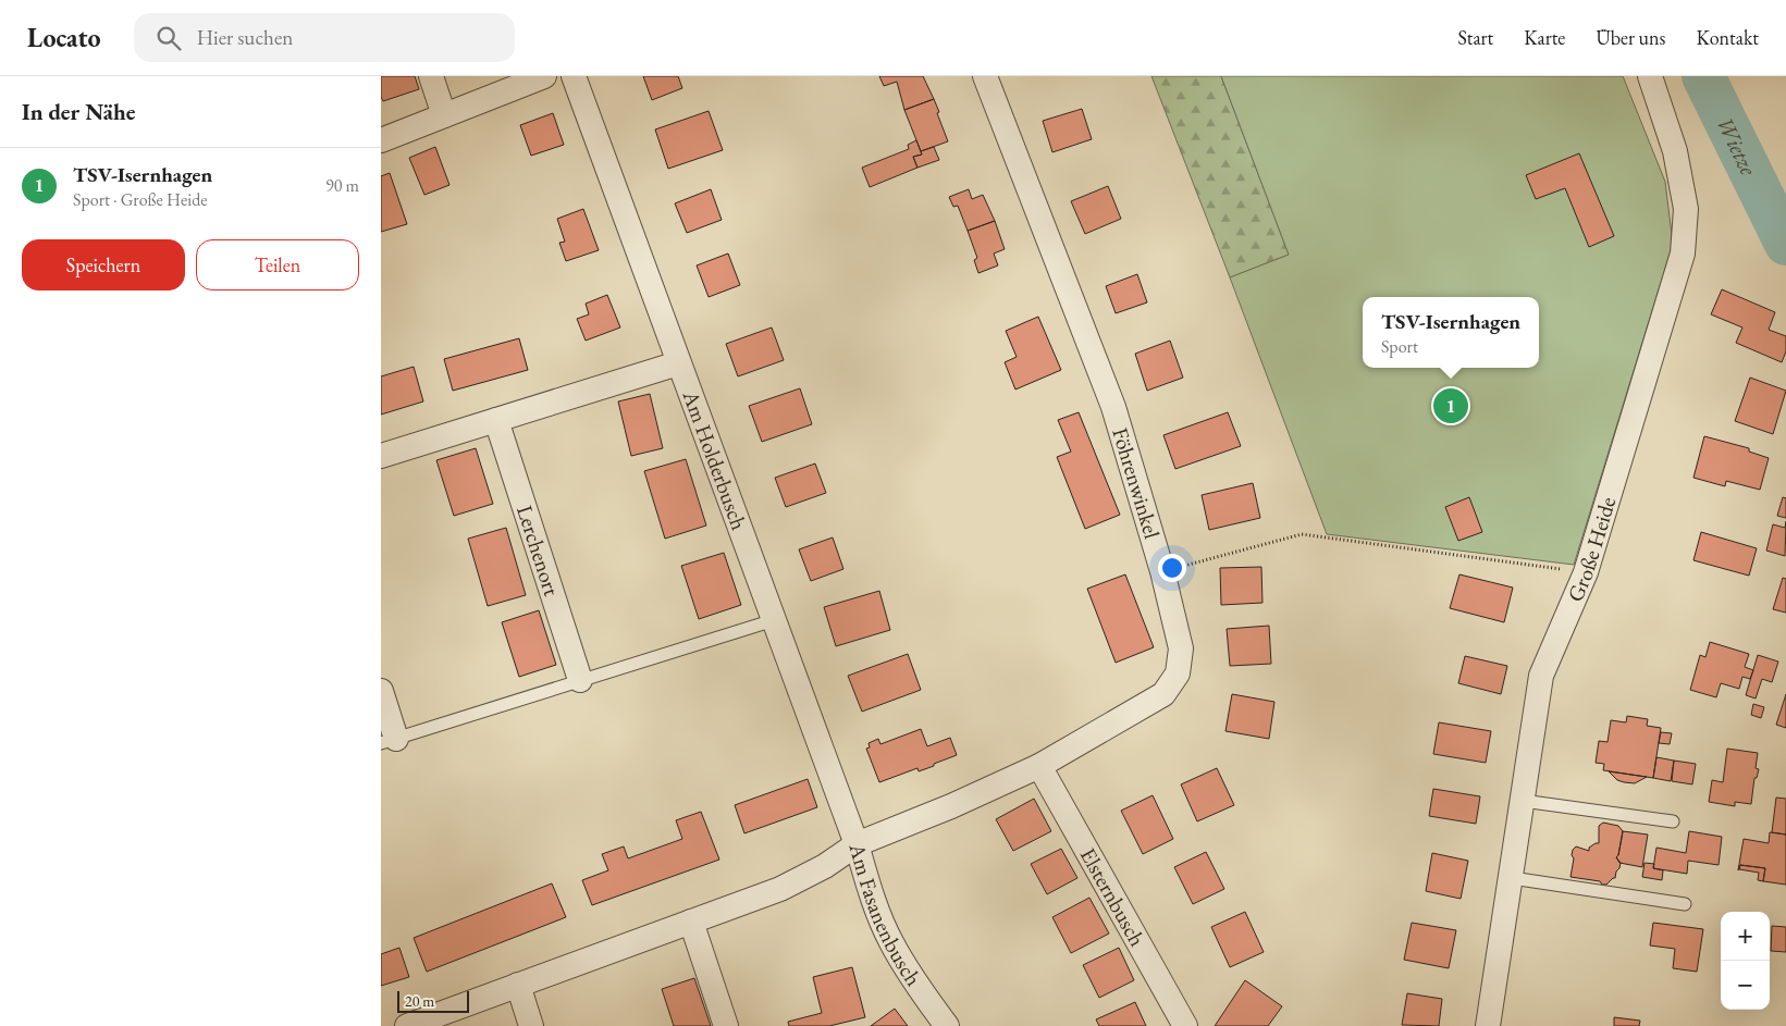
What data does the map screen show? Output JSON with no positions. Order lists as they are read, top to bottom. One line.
{"streets":{"street":["Am Holderbusch","Föhrenwinkel","Große Heide","Lerchenort","Elsternbusch","Am Fasanenbusch"]},"crossings":[["Am Holderbusch","Föhrenwinkel"],["Am Holderbusch","Am Fasanenbusch"],["Föhrenwinkel","Elsternbusch"],["Föhrenwinkel","Am Fasanenbusch"]],"water":["Wietze"],"scale_bar":"20 m","page":{"header":"Locato","search":"Hier suchen","nav":["Start","Karte","Über uns","Kontakt"],"heading":"In der Nähe","list":[{"mark":"1","name":"TSV-Isernhagen","note":"Sport · Große Heide","value":"90 m"}],"buttons":["Speichern","Teilen"],"popup":["TSV-Isernhagen","Sport"],"pins":"1","map_buttons":["+","−"],"scale":"20 m"}}
